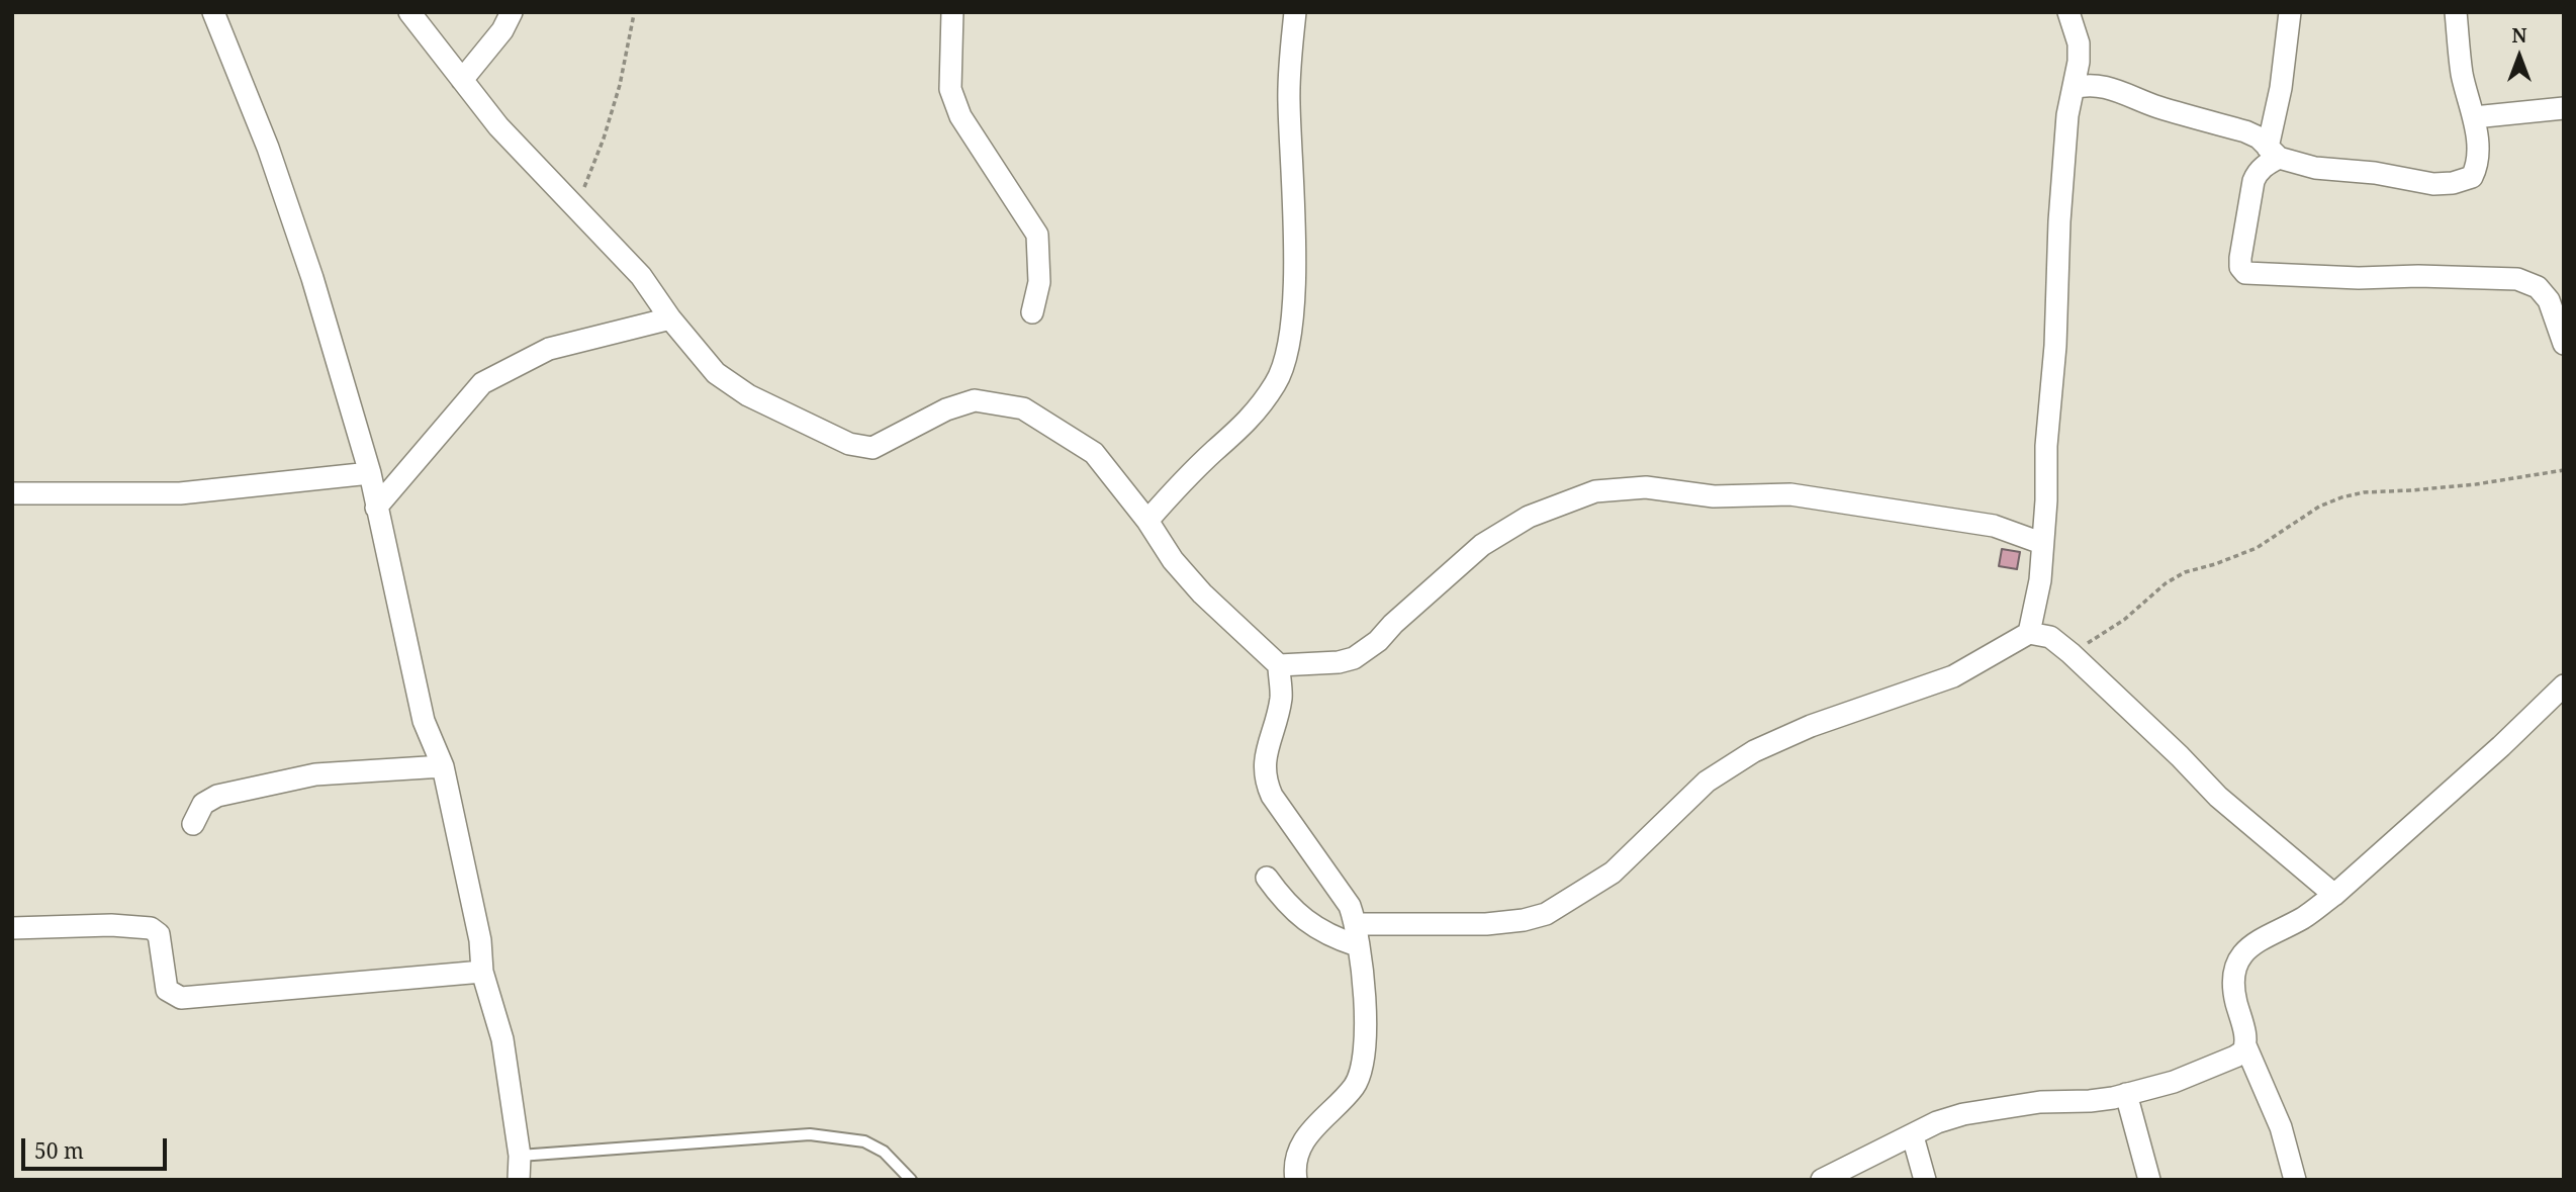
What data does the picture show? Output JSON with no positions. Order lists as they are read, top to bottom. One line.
{"scale_bar":"50 m","north":"top"}
